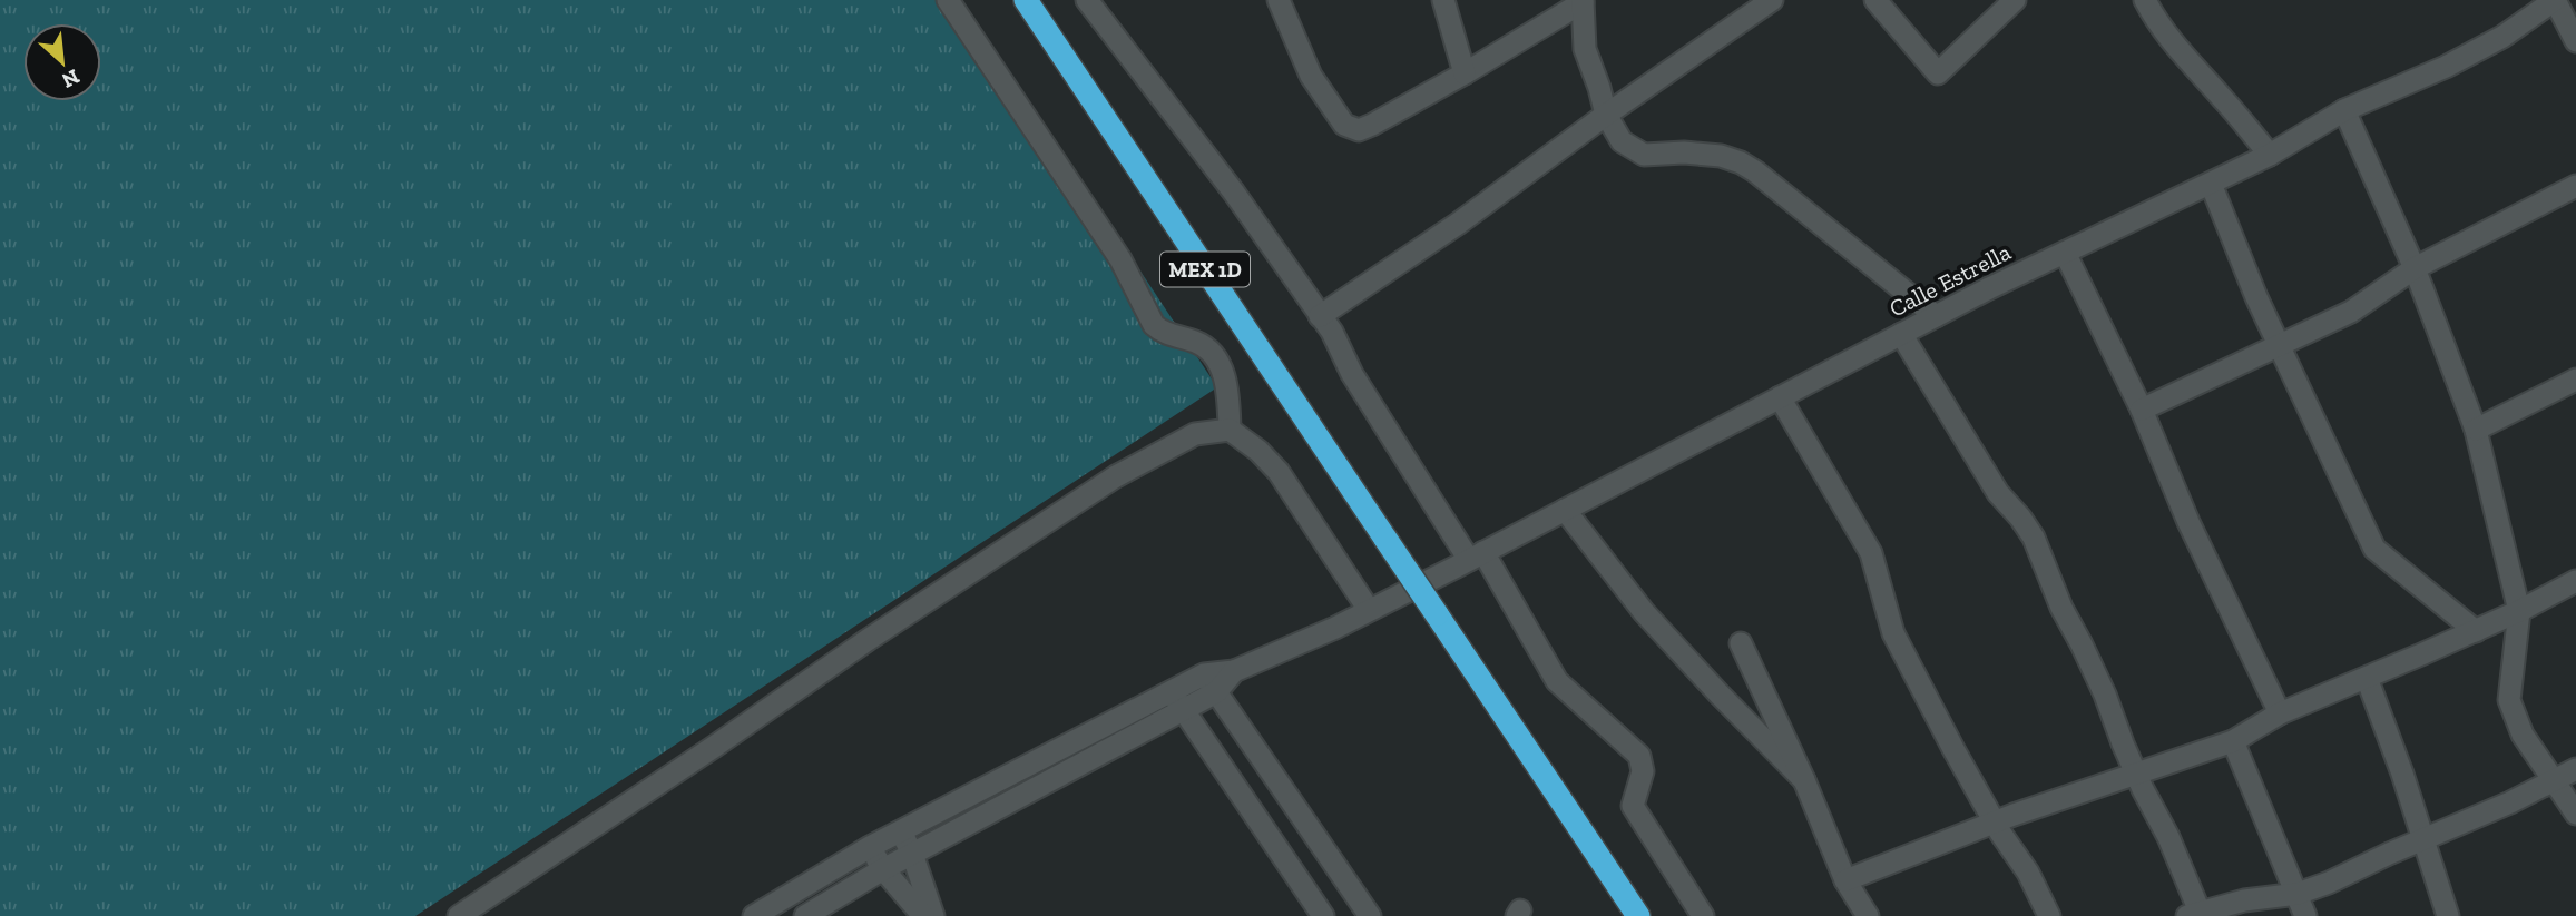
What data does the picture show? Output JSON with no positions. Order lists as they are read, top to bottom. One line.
{"streets":{"highway":["MEX 1D"],"street":["Calle Estrella"]},"north":"bottom right"}
